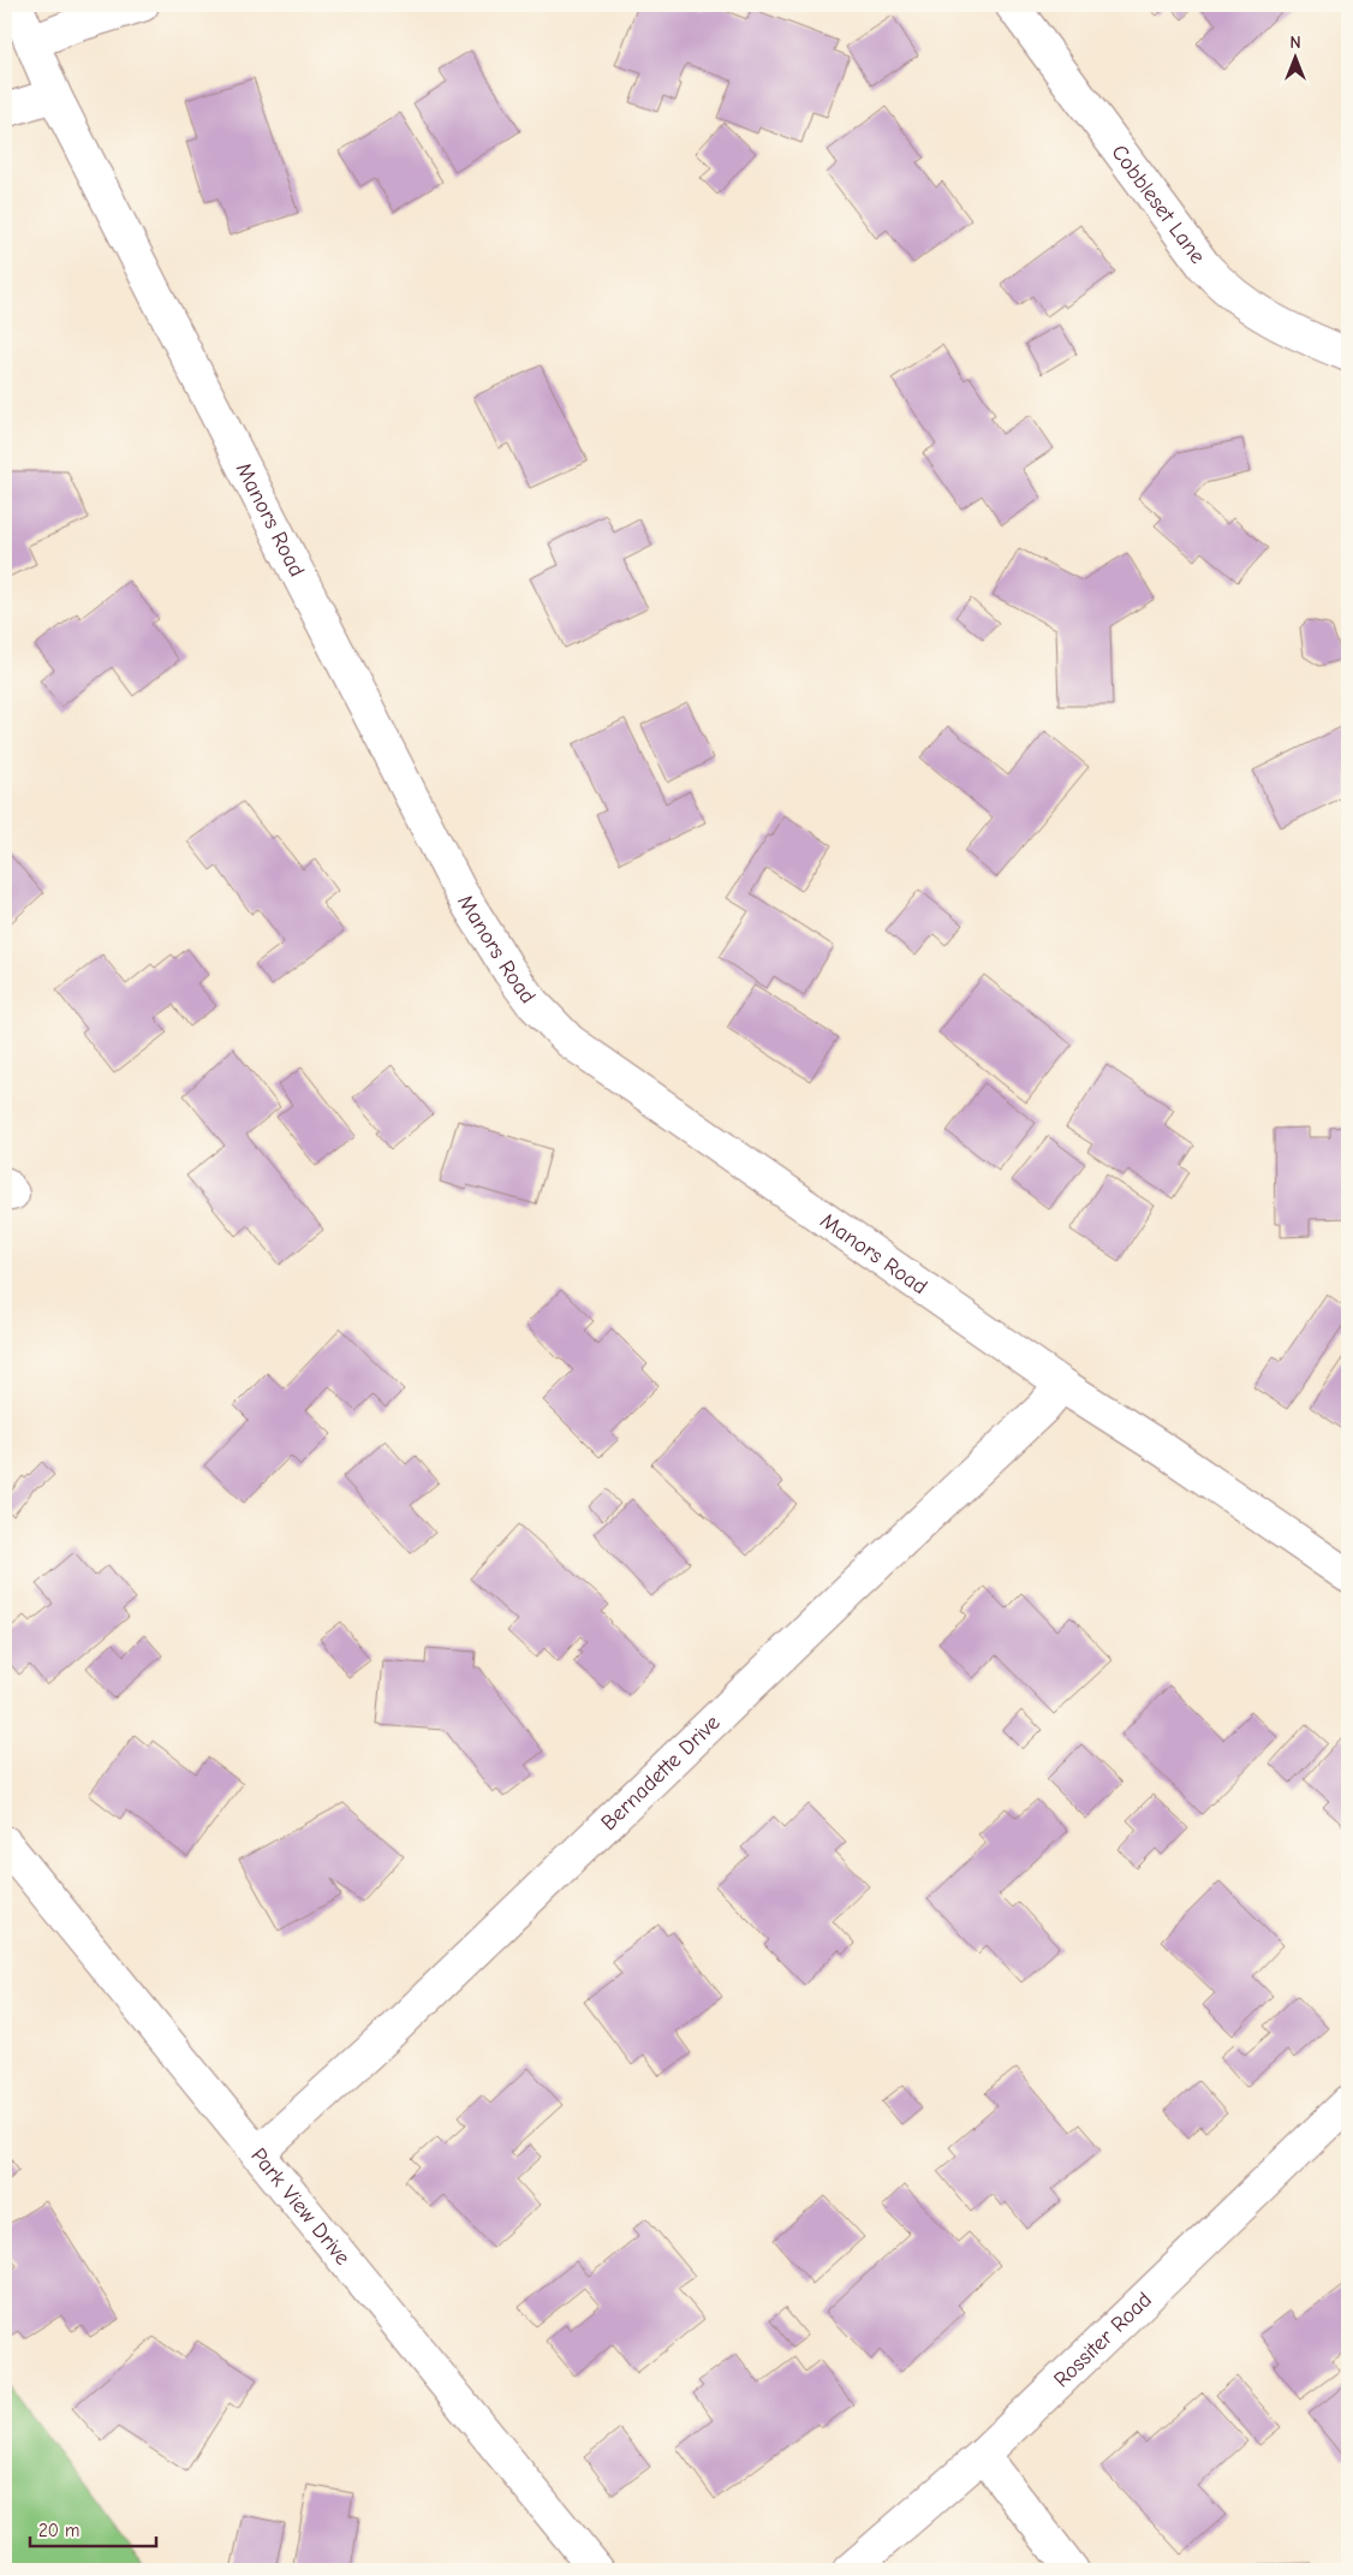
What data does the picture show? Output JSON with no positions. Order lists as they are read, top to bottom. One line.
{"streets":{"street":["Cobbleset Lane","Manors Road","Bernadette Drive","Park View Drive","Rossiter Road"]},"crossings":[["Manors Road","Bernadette Drive"],["Bernadette Drive","Park View Drive"]],"scale_bar":"20 m","north":"top"}
